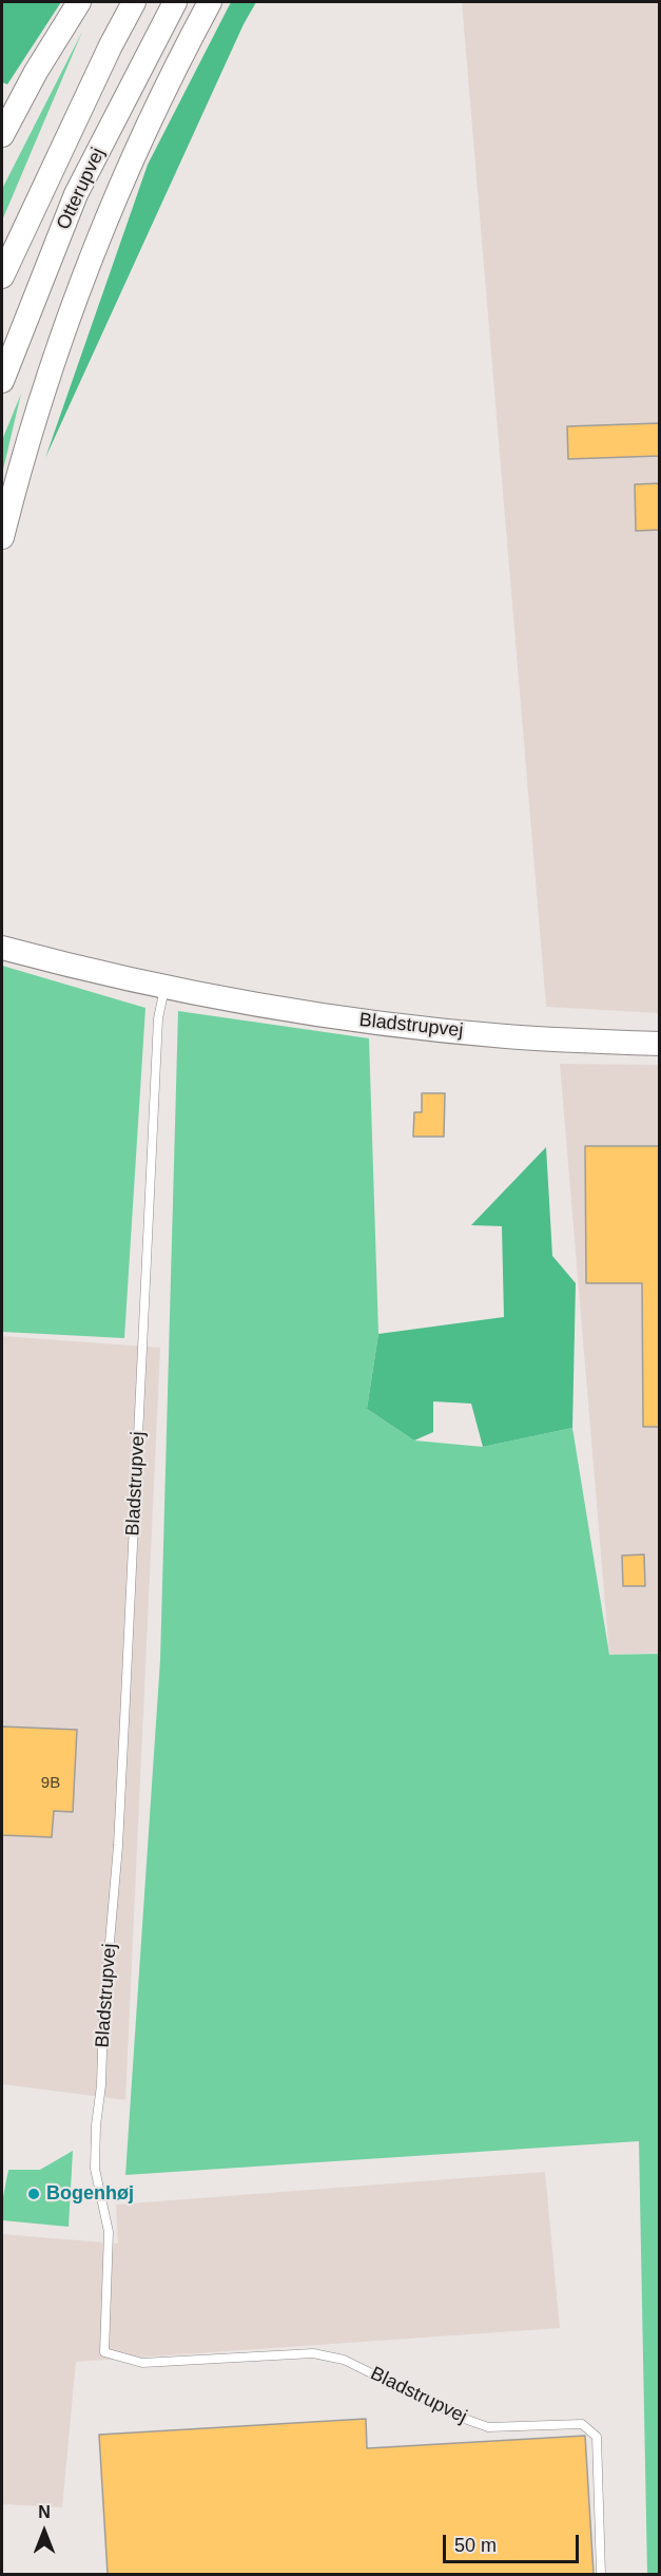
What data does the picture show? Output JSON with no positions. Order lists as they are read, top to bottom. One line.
{"streets":{"main road":["Otterupvej","Bladstrupvej"]},"places":["Bogenhøj"],"house_numbers":["9B"],"scale_bar":"50 m","north":"top"}
